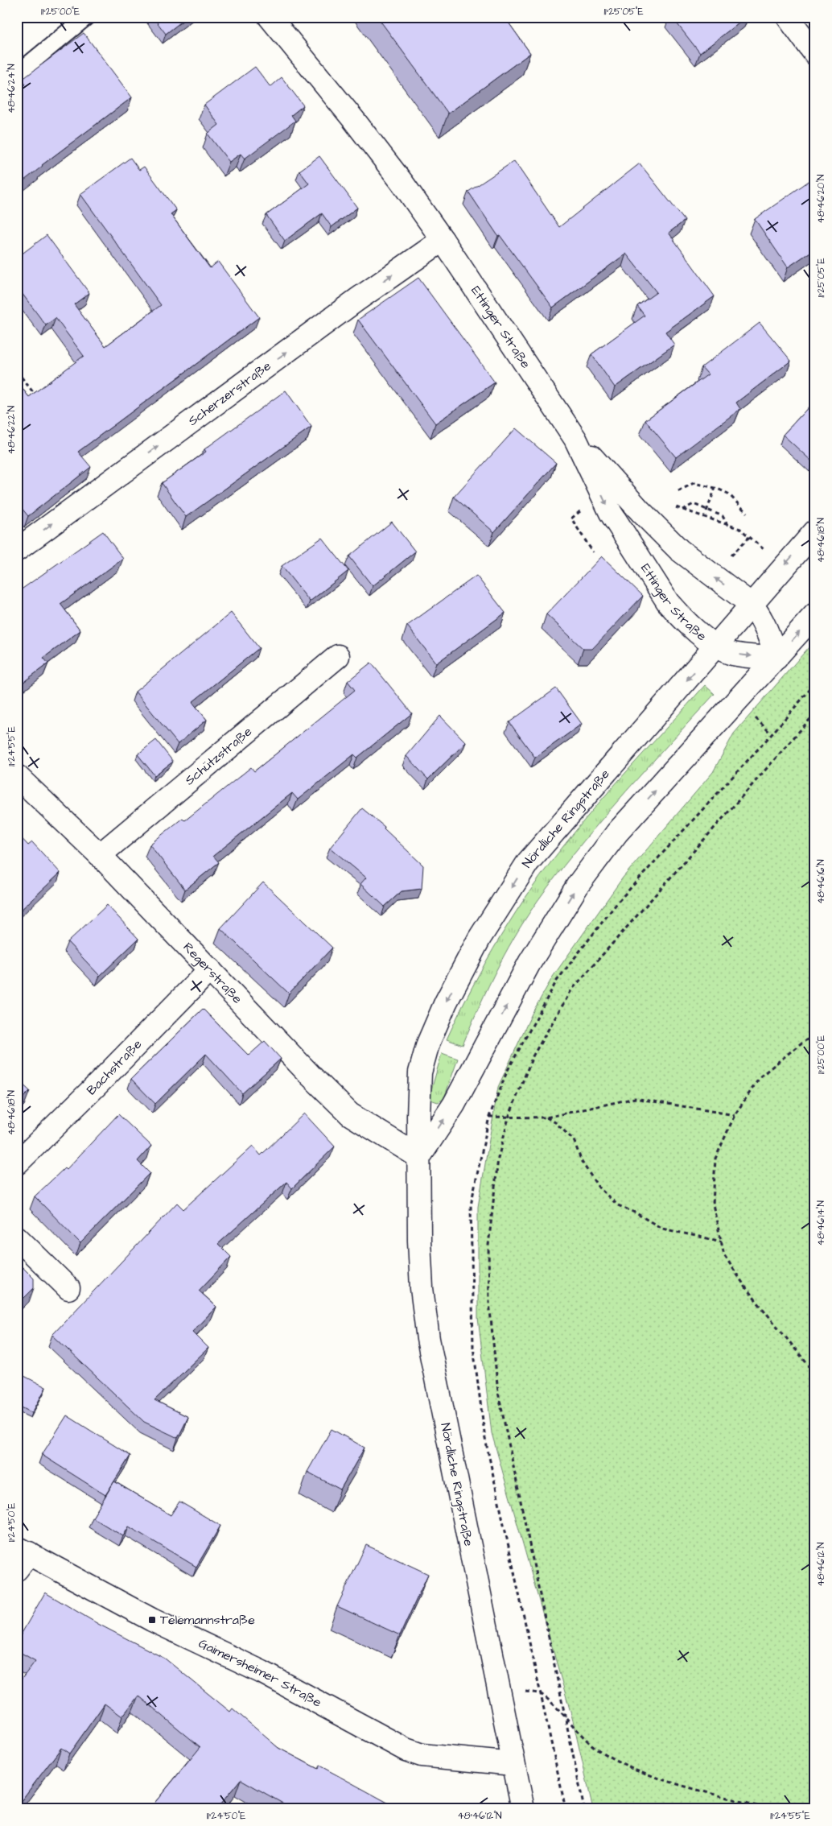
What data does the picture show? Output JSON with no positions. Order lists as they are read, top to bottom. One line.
{"streets":{"main road":["Ettinger Straße","Scherzerstraße","Schützstraße","Nördliche Ringstraße","Regerstraße","Bachstraße","Gaimersheimer Straße"]},"crossings":[["Ettinger Straße","Scherzerstraße"],["Ettinger Straße","Nördliche Ringstraße"],["Schützstraße","Regerstraße"],["Nördliche Ringstraße","Regerstraße"],["Nördliche Ringstraße","Gaimersheimer Straße"],["Regerstraße","Bachstraße"]],"one_way":["Scherzerstraße"],"places":{"transit":["Telemannstraße"]},"coordinates":["11°25'00\"E","11°25'05\"E","48°46'24\"N","48°46'20\"N","48°46'22\"N","48°46'18\"N","11°24'55\"E","48°46'16\"N","48°46'14\"N","11°24'50\"E","48°46'12\"N"]}
